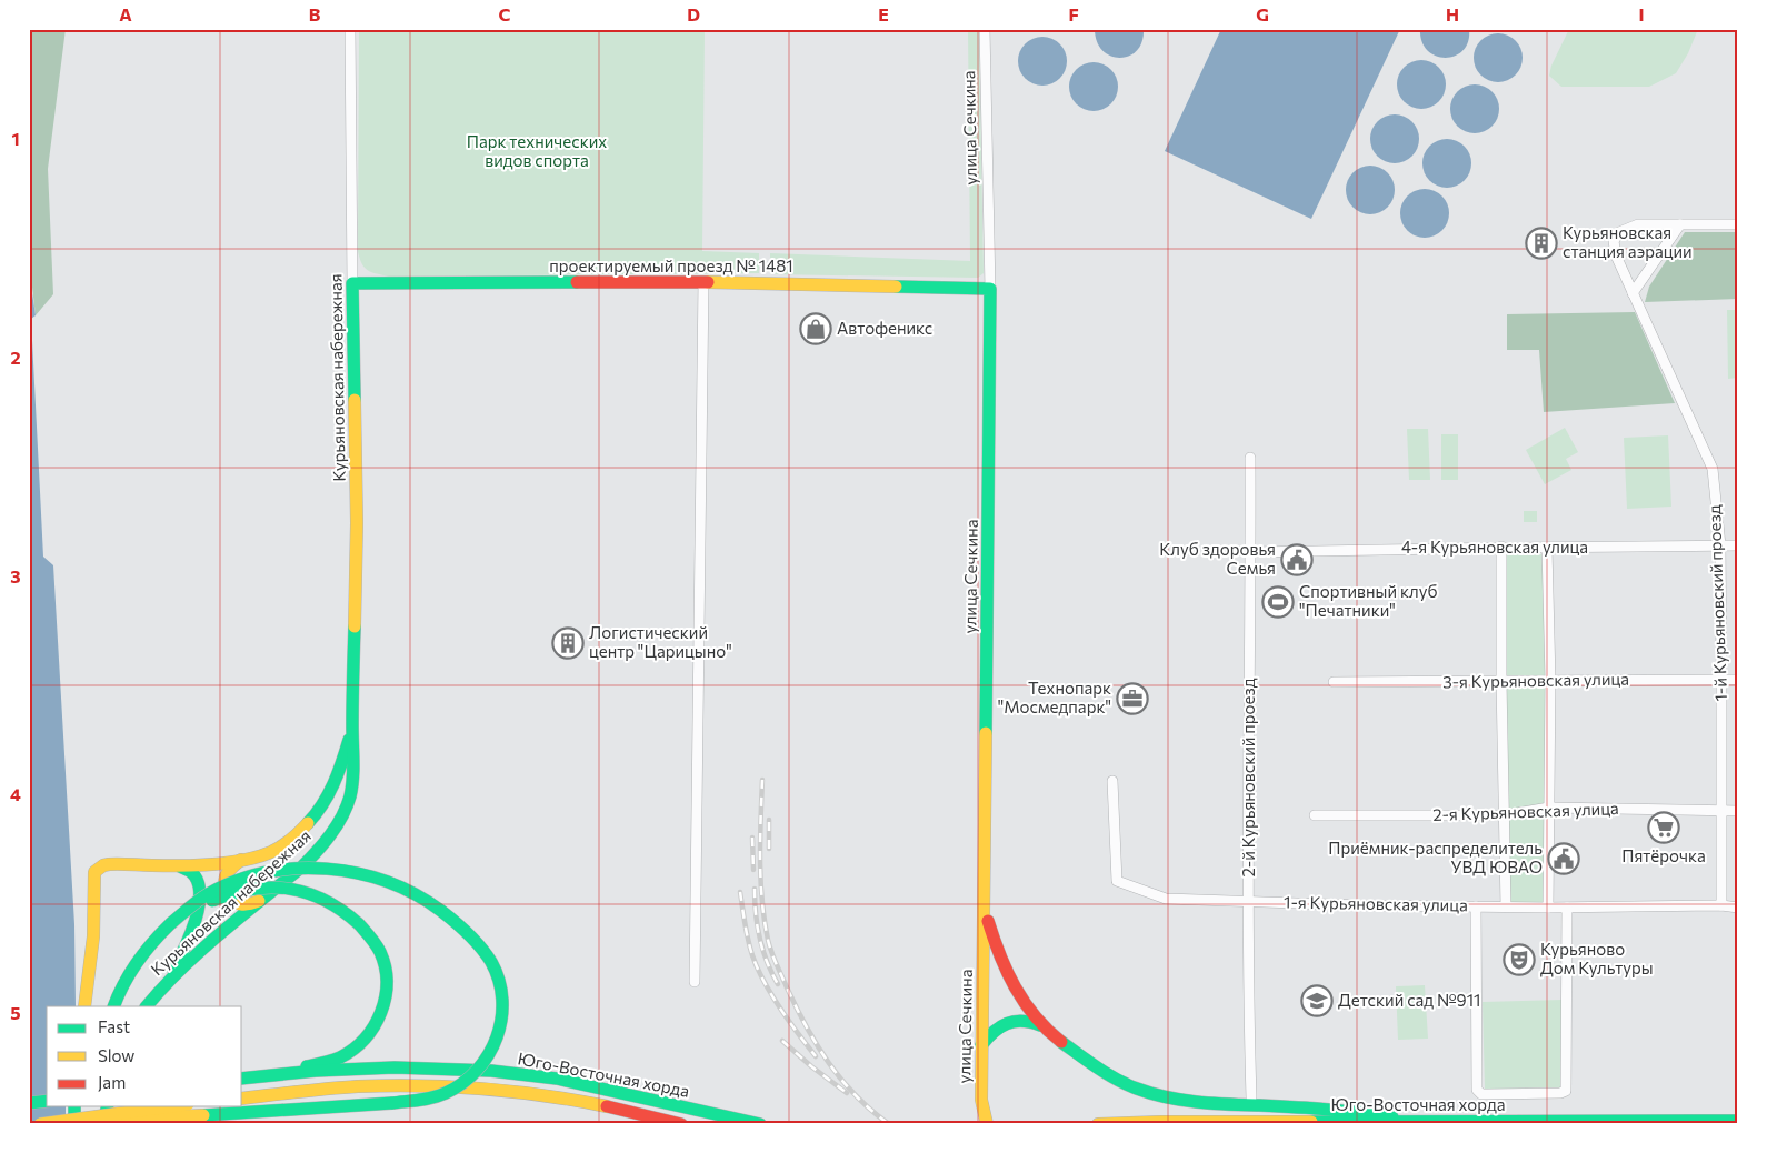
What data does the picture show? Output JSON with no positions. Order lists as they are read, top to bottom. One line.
{"streets":{"street":["улица Сечкина","проектируемый проезд № 1481","Курьяновская набережная","4-я Курьяновская улица","1-й Курьяновский проезд","3-я Курьяновская улица","2-й Курьяновский проезд","2-я Курьяновская улица","1-я Курьяновская улица","Юго-Восточная хорда"]},"crossings":[["улица Сечкина","проектируемый проезд № 1481"],["проектируемый проезд № 1481","Курьяновская набережная"],["4-я Курьяновская улица","1-й Курьяновский проезд"],["4-я Курьяновская улица","2-й Курьяновский проезд"],["1-й Курьяновский проезд","3-я Курьяновская улица"],["1-й Курьяновский проезд","2-я Курьяновская улица"],["1-й Курьяновский проезд","1-я Курьяновская улица"],["2-й Курьяновский проезд","1-я Курьяновская улица"]],"parks":["Парк технических видов спорта"],"places":{"building":["Курьяновская станция аэрации","Логистический центр \"Царицыно\""],"shop":["Автофеникс"],"public building":["Клуб здоровья Семья","Приёмник-распределитель УВД ЮВАО"],"sports":["Спортивный клуб \"Печатники\""],"office":["Технопарк \"Мосмедпарк\""],"supermarket":["Пятёрочка"],"theatre":["Курьяново Дом Культуры"],"school or university":["Детский сад №911"]},"legend":["Fast","Slow","Jam"],"grid":{"columns":["A","B","C","D","E","F","G","H","I"],"rows":["1","2","3","4","5"]}}
